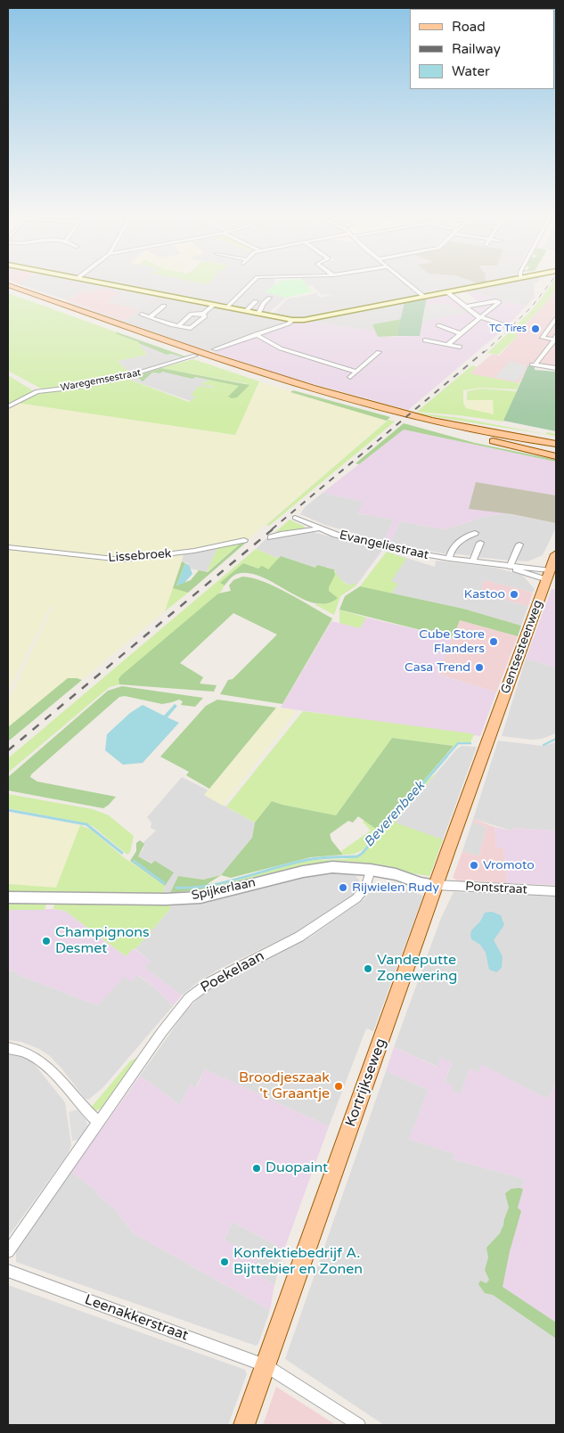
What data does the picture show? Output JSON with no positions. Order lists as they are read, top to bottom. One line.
{"streets":{"main road":["Gentsesteenweg","Kortrijkseweg"],"street":["Waregemsestraat","Evangeliestraat","Lissebroek","Pontstraat","Spijkerlaan","Poekelaan","Leenakkerstraat"]},"crossings":[["Evangeliestraat","Gentsesteenweg"],["Gentsesteenweg","Kortrijkseweg"],["Pontstraat","Spijkerlaan"],["Pontstraat","Kortrijkseweg"],["Spijkerlaan","Poekelaan"],["Spijkerlaan","Kortrijkseweg"],["Kortrijkseweg","Leenakkerstraat"]],"water":["Beverenbeek"],"places":["TC Tires","Kastoo","Cube Store Flanders","Casa Trend","Vromoto","Rijwielen Rudy","Champignons Desmet","Vandeputte Zonewering","Broodjeszaak 't Graantje","Duopaint","Konfektiebedrijf A. Bijttebier en Zonen"],"legend":["Road","Railway","Water"]}
